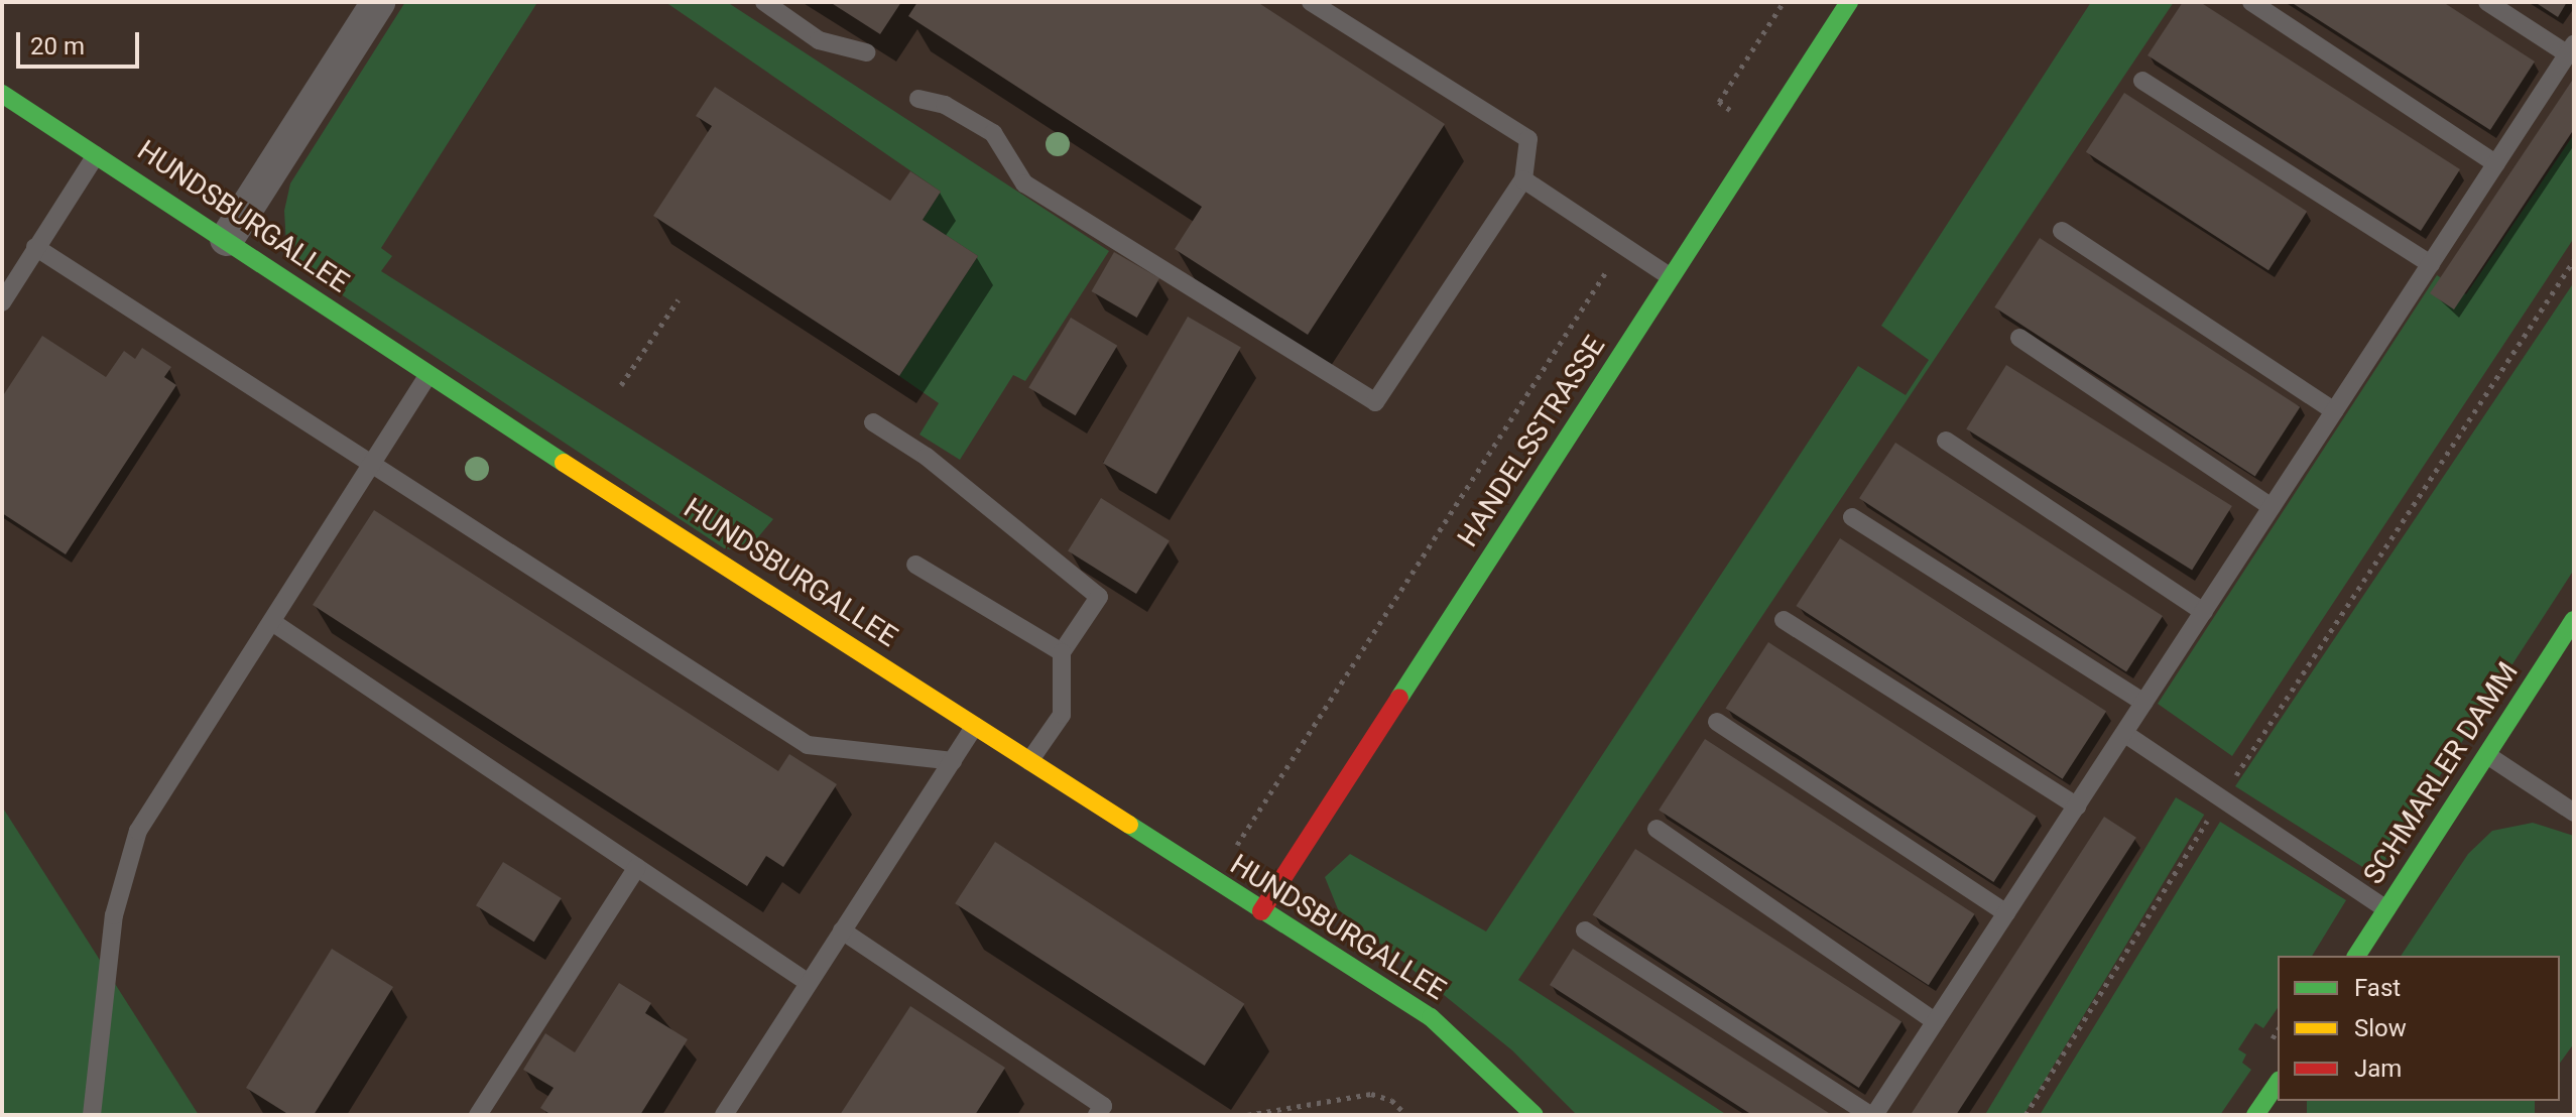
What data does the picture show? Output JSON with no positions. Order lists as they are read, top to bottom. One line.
{"streets":{"street":["HUNDSBURGALLEE","HANDELSSTRASSE","SCHMARLER DAMM"]},"crossings":[["HUNDSBURGALLEE","HANDELSSTRASSE"]],"legend":["Fast","Slow","Jam"],"scale_bar":"20 m"}
